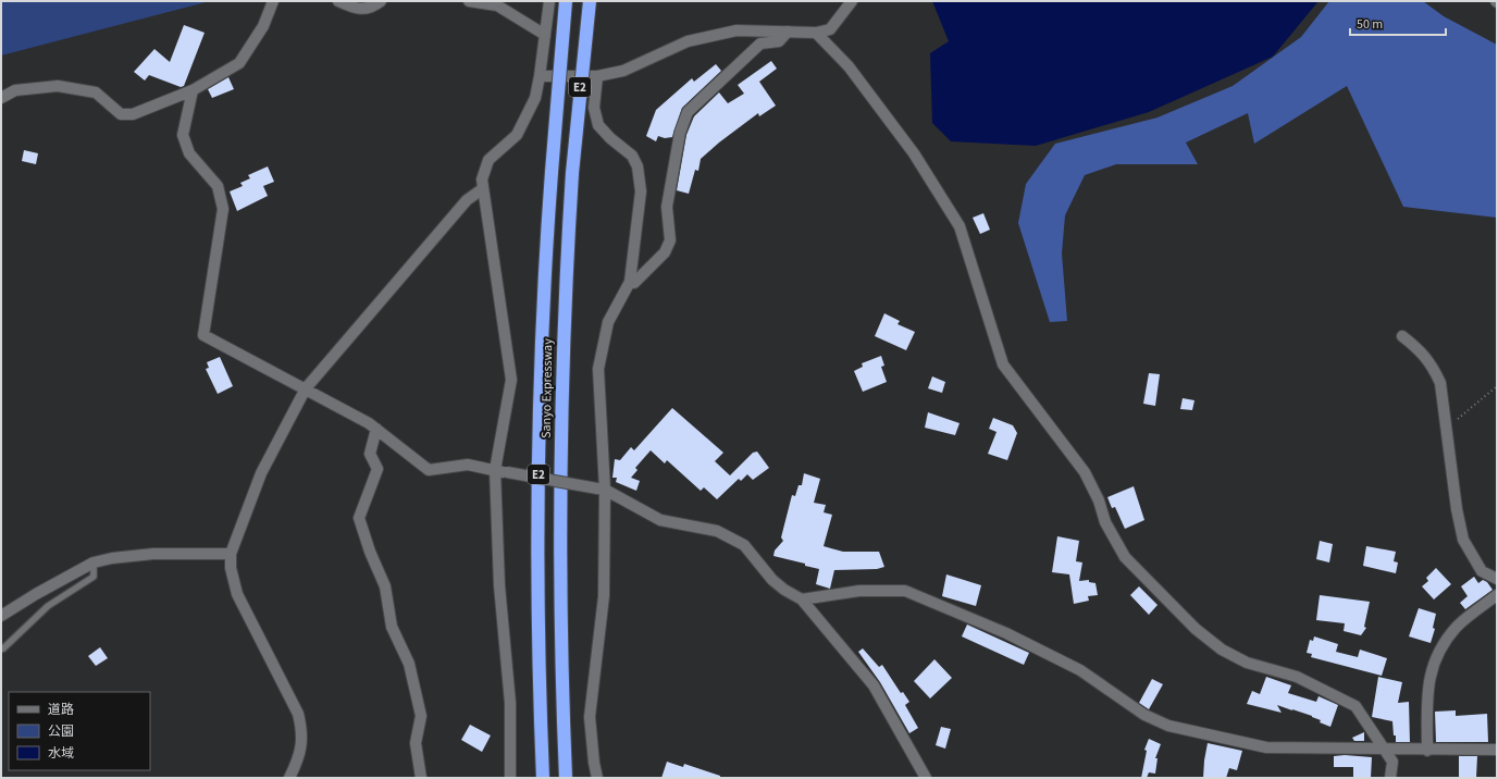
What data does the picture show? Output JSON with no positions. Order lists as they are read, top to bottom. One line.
{"streets":{"highway":["E2","Sanyo Expressway"]},"legend":["道路","公園","水域"],"scale_bar":"50 m"}
